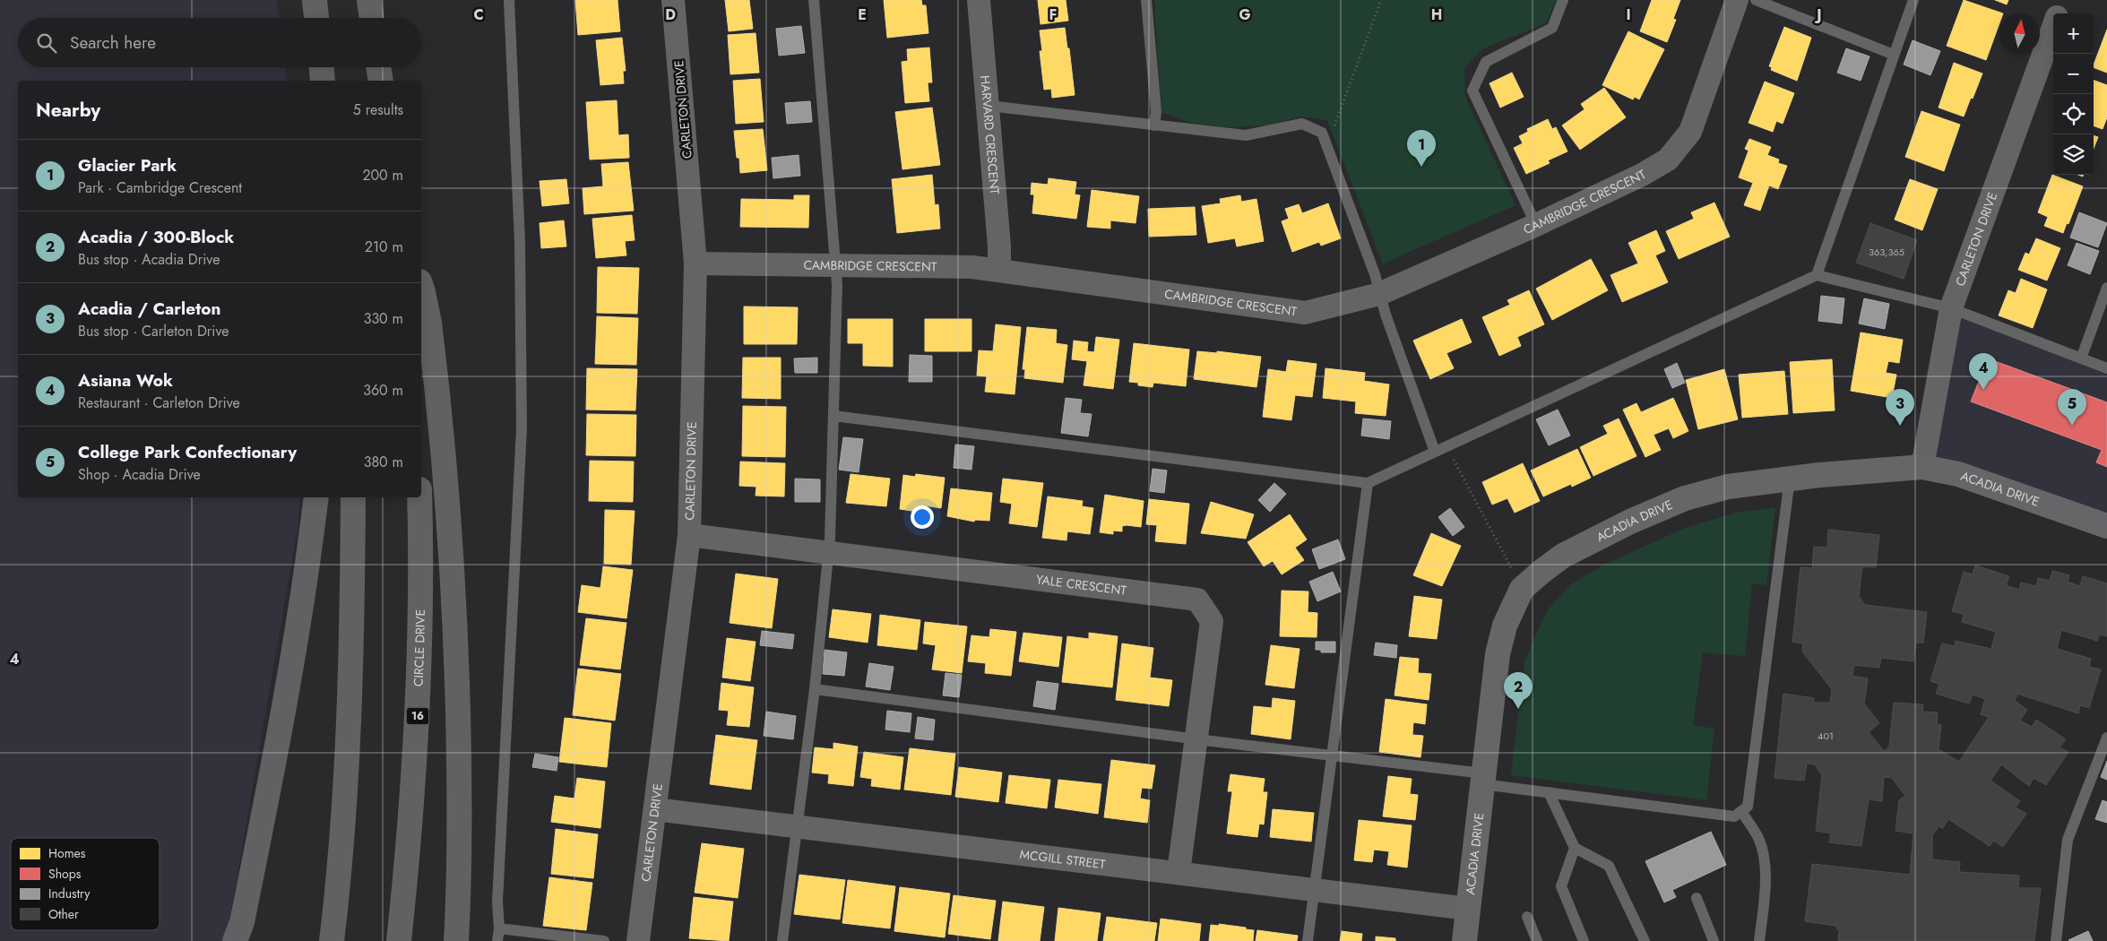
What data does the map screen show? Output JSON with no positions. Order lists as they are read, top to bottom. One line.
{"streets":{"highway":["CIRCLE DRIVE","16"],"street":["CARLETON DRIVE","HARVARD CRESCENT","CAMBRIDGE CRESCENT","ACADIA DRIVE","YALE CRESCENT","MCGILL STREET"]},"crossings":[["CARLETON DRIVE","CAMBRIDGE CRESCENT"],["CARLETON DRIVE","ACADIA DRIVE"],["CARLETON DRIVE","YALE CRESCENT"],["CARLETON DRIVE","MCGILL STREET"],["HARVARD CRESCENT","CAMBRIDGE CRESCENT"],["ACADIA DRIVE","MCGILL STREET"],["YALE CRESCENT","MCGILL STREET"]],"house_numbers":["363,365","401"],"legend":["Homes","Shops","Industry","Other"],"north":"top","page":{"map_buttons":["+","−"],"search":"Search here","heading":["Nearby","5 results"],"pins":["1","4","3","5","2"],"list":[{"mark":"1","name":"Glacier Park","note":"Park · Cambridge Crescent","value":"200 m"},{"mark":"2","name":"Acadia / 300-Block","note":"Bus stop · Acadia Drive","value":"210 m"},{"mark":"3","name":"Acadia / Carleton","note":"Bus stop · Carleton Drive","value":"330 m"},{"mark":"4","name":"Asiana Wok","note":"Restaurant · Carleton Drive","value":"360 m"},{"mark":"5","name":"College Park Confectionary","note":"Shop · Acadia Drive","value":"380 m"}]},"grid":{"columns":["C","D","E","F","G","H","I","J"],"rows":["4"]}}
